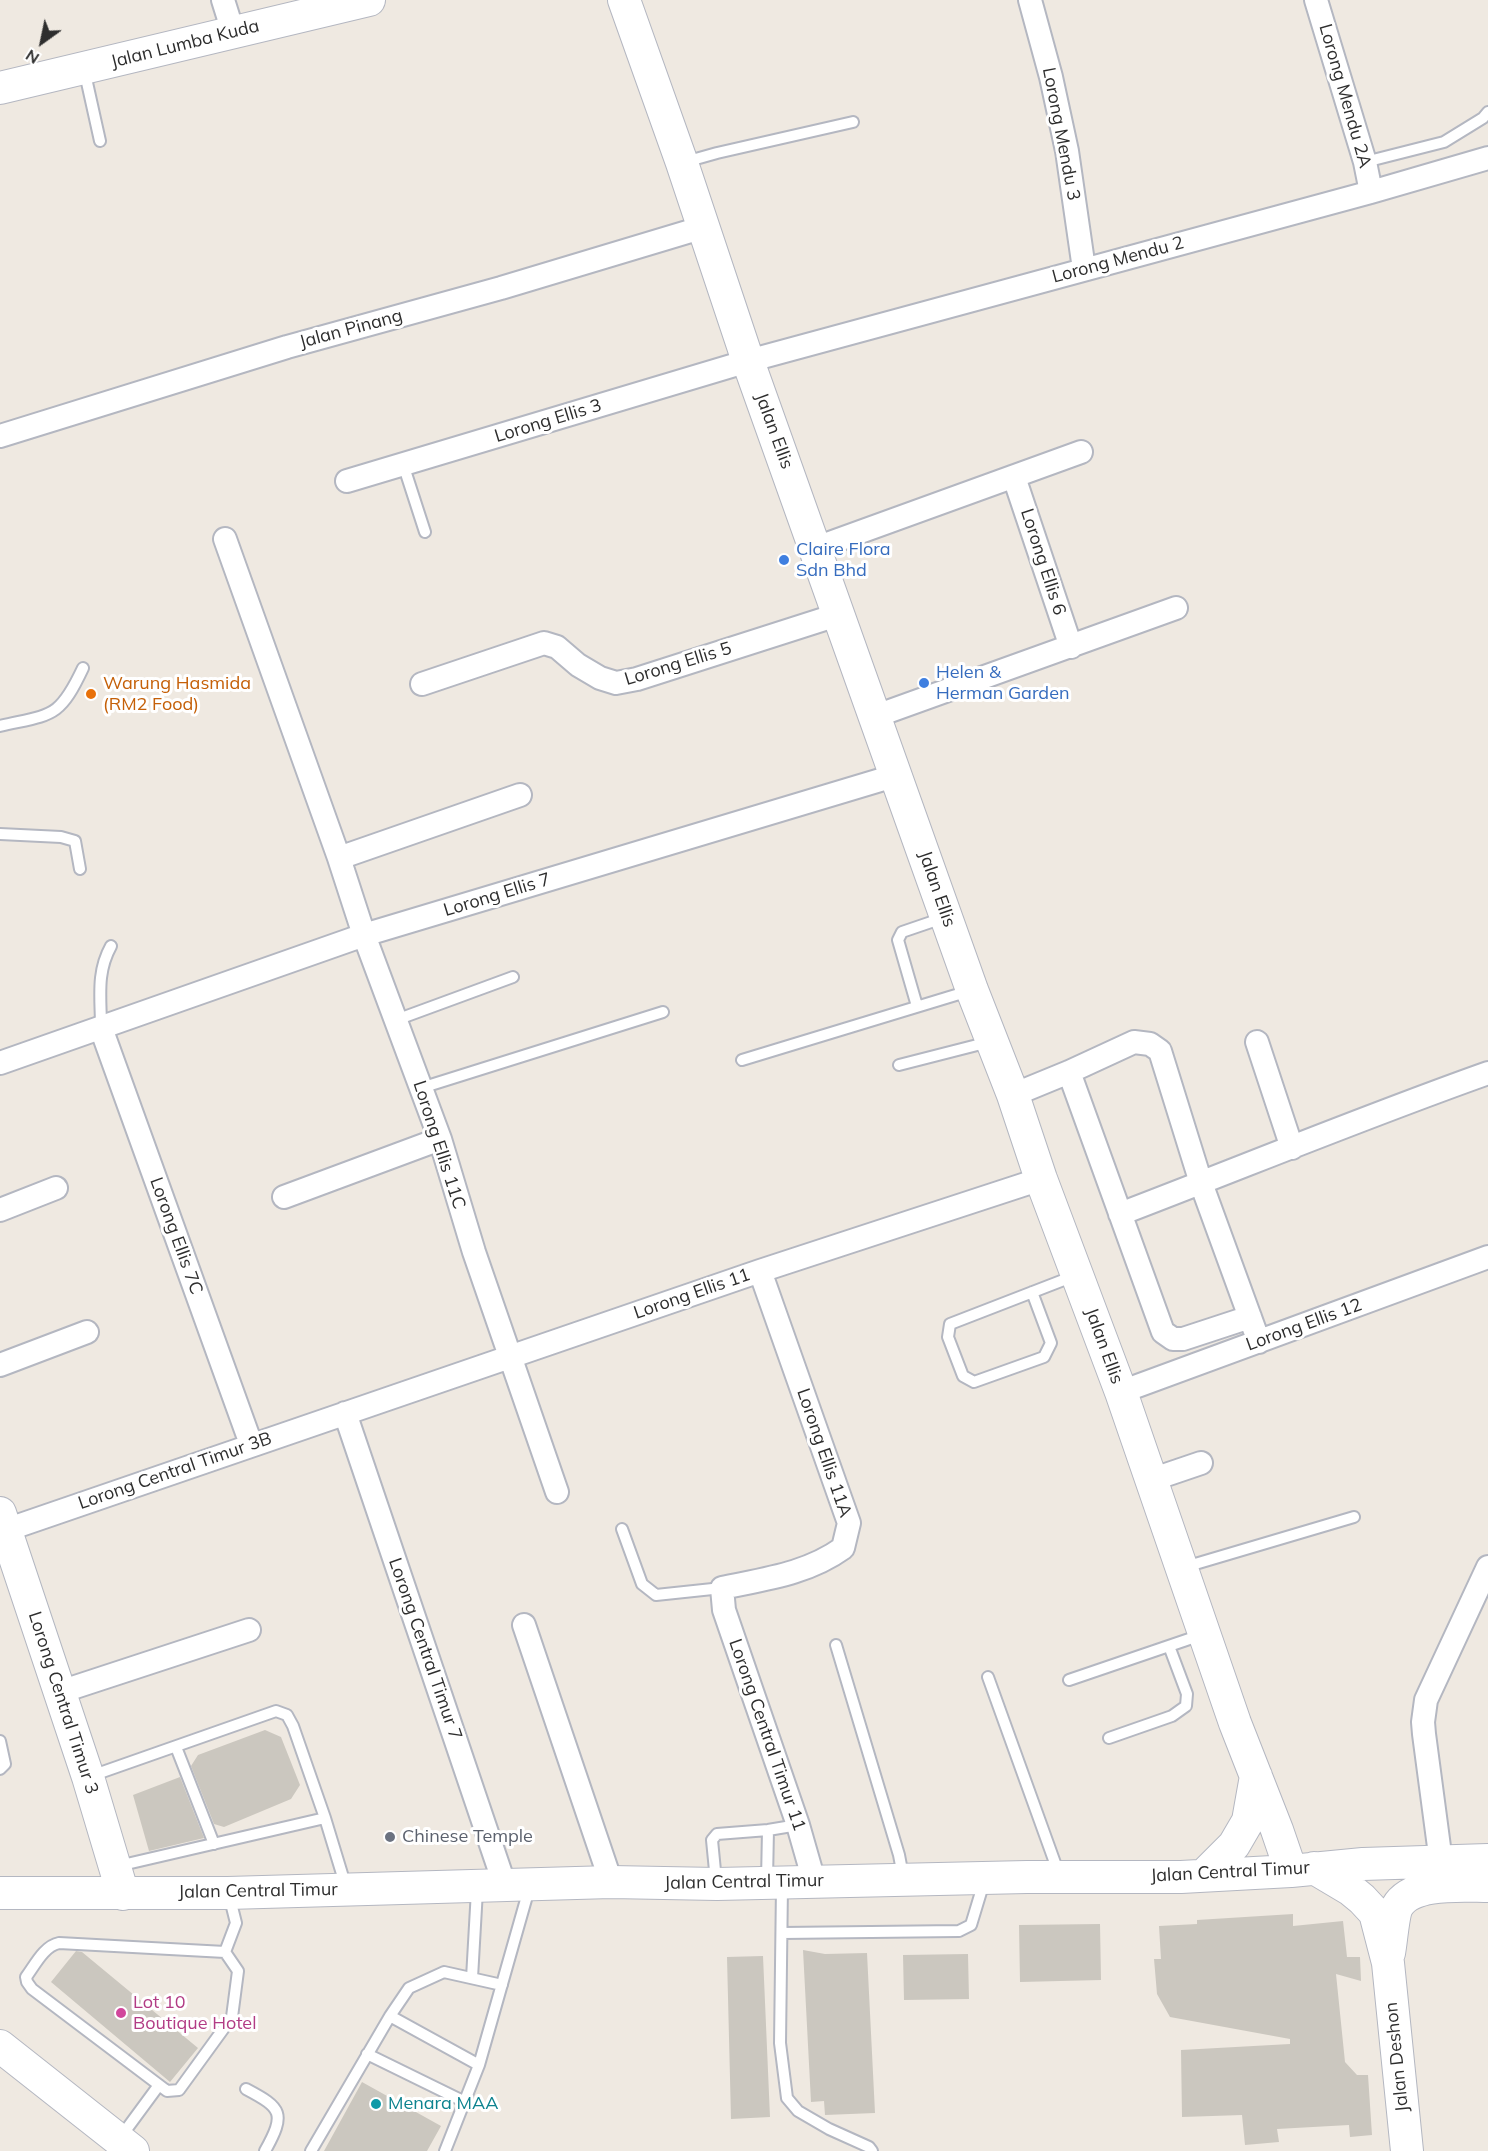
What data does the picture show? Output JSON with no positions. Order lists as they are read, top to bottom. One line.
{"streets":{"main road":["Jalan Lumba Kuda","Jalan Ellis","Lorong Central Timur 3","Jalan Central Timur","Jalan Deshon"],"street":["Lorong Mendu 2A","Lorong Mendu 3","Lorong Mendu 2","Jalan Pinang","Lorong Ellis 3","Lorong Ellis 6","Lorong Ellis 5","Lorong Ellis 7","Lorong Ellis 11C","Lorong Ellis 7C","Lorong Ellis 11","Lorong Ellis 12","Lorong Ellis 11A","Lorong Central Timur 3B","Lorong Central Timur 7","Lorong Central Timur 11"]},"crossings":[["Lorong Mendu 2A","Lorong Mendu 2"],["Lorong Mendu 3","Lorong Mendu 2"],["Lorong Mendu 2","Lorong Ellis 3"],["Lorong Mendu 2","Jalan Ellis"],["Jalan Pinang","Jalan Ellis"],["Lorong Ellis 3","Jalan Ellis"],["Jalan Ellis","Lorong Ellis 5"],["Jalan Ellis","Lorong Ellis 7"],["Jalan Ellis","Lorong Ellis 11"],["Jalan Ellis","Lorong Ellis 12"],["Jalan Ellis","Jalan Central Timur"],["Lorong Ellis 7","Lorong Ellis 11C"],["Lorong Ellis 7","Lorong Ellis 7C"],["Lorong Ellis 11C","Lorong Ellis 11"],["Lorong Ellis 7C","Lorong Central Timur 3B"],["Lorong Ellis 11","Lorong Ellis 11A"],["Lorong Ellis 11","Lorong Central Timur 3B"],["Lorong Ellis 11","Lorong Central Timur 7"],["Lorong Ellis 11A","Lorong Central Timur 11"],["Lorong Central Timur 3B","Lorong Central Timur 7"],["Lorong Central Timur 3B","Lorong Central Timur 3"],["Lorong Central Timur 7","Jalan Central Timur"],["Lorong Central Timur 3","Jalan Central Timur"],["Lorong Central Timur 11","Jalan Central Timur"]],"places":["Claire Flora Sdn Bhd","Helen & Herman Garden","Warung Hasmida (RM2 Food)","Chinese Temple","Lot 10 Boutique Hotel","Menara MAA"],"north":"bottom left"}
